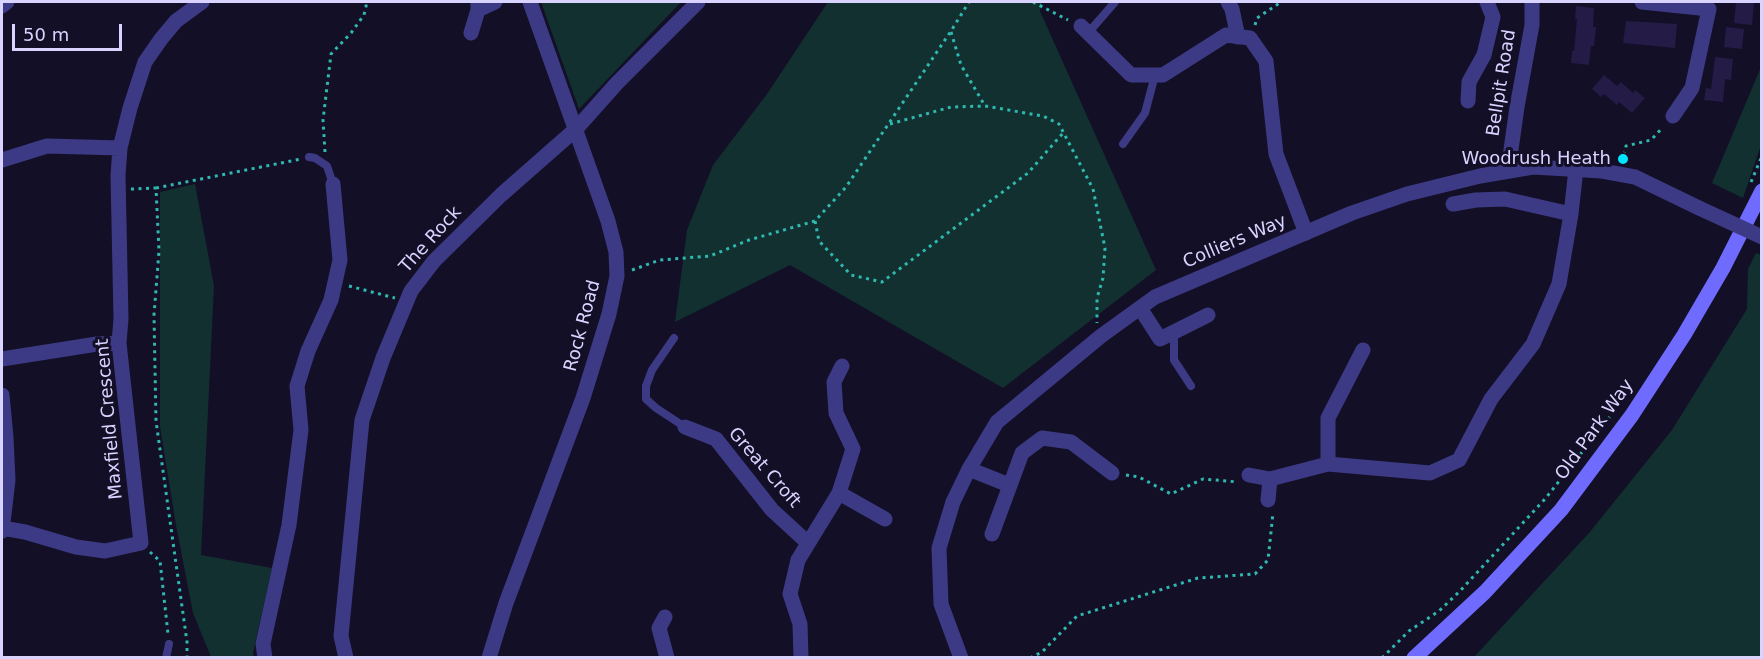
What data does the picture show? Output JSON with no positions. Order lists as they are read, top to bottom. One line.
{"streets":{"main road":["Old Park Way"],"street":["Bellpit Road","The Rock","Colliers Way","Rock Road","Maxfield Crescent","Great Croft"]},"crossings":[["Bellpit Road","Colliers Way"],["The Rock","Rock Road"]],"places":["Woodrush Heath"],"scale_bar":"50 m"}
